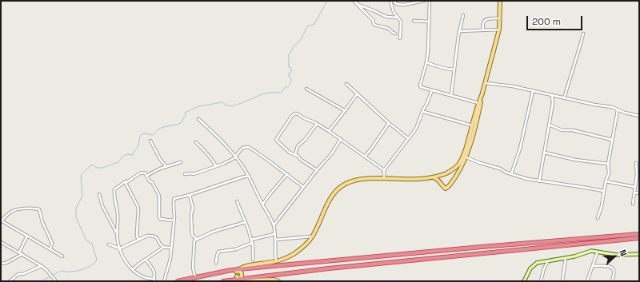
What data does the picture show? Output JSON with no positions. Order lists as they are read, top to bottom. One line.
{"scale_bar":"200 m","north":"right"}
